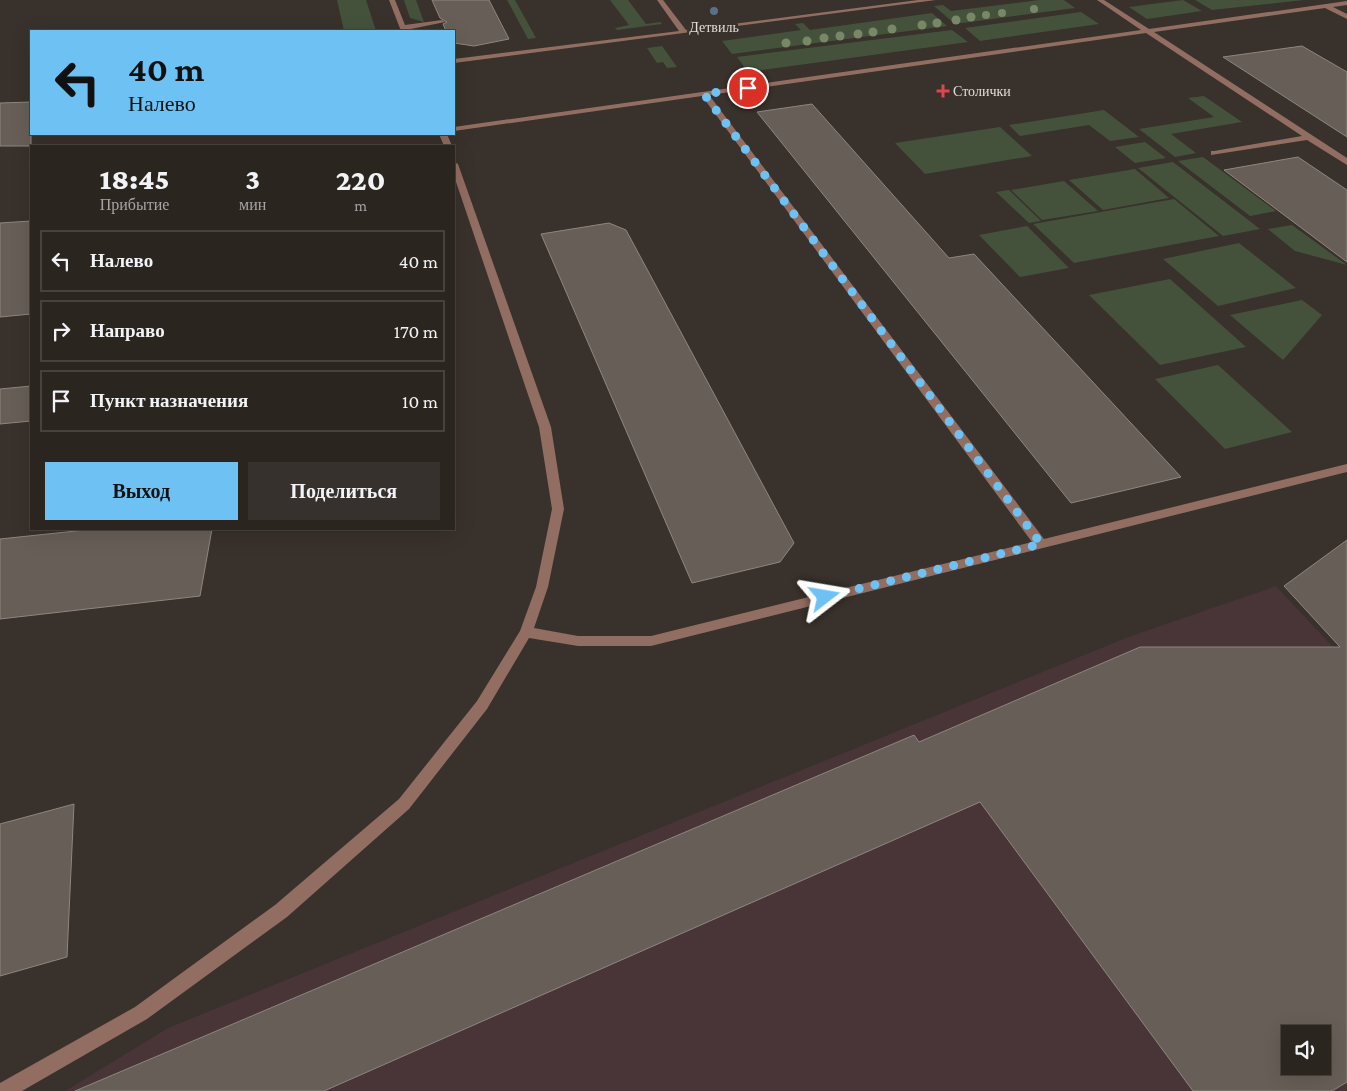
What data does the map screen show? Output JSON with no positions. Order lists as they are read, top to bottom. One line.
{"places":{"other":["Детвиль"],"health":["Столички"]},"page":{"turn":["40 m","Налево"],"eta":["18:45","Прибытие","3","мин","220","m"],"list":[{"name":"Налево","value":"40 m"},{"name":"Направо","value":"170 m"},{"name":"Пункт назначения","value":"10 m"}],"buttons":["Выход","Поделиться"]}}
